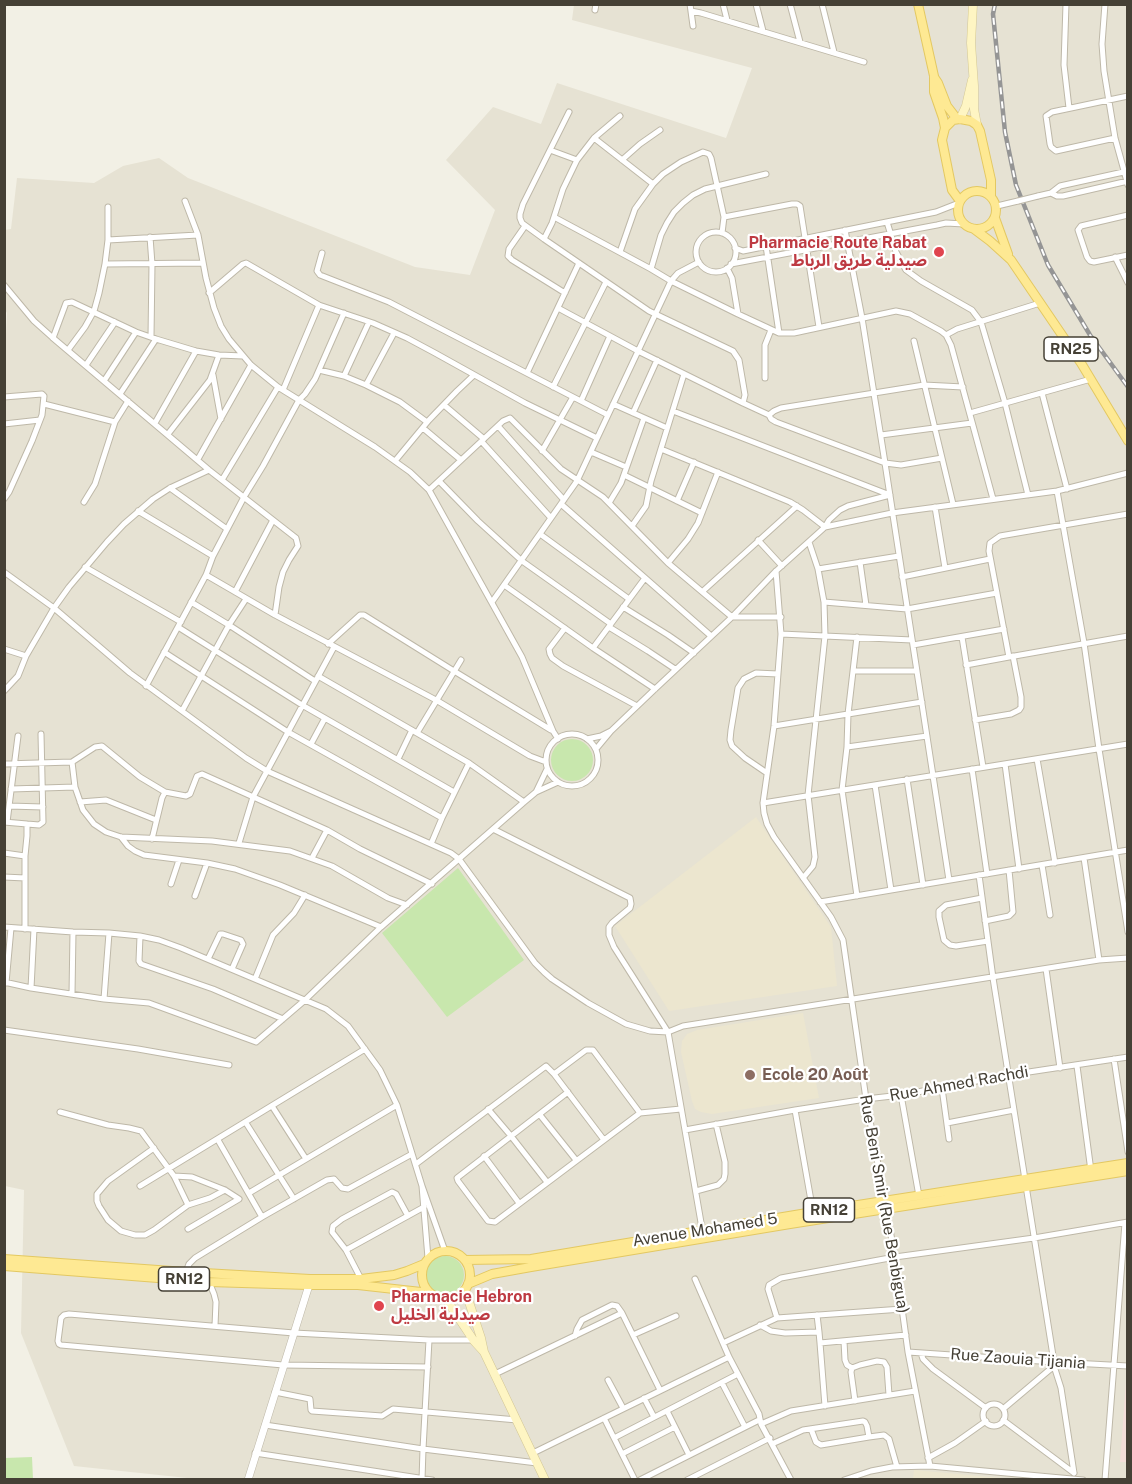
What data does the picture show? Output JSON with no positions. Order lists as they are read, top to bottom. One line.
{"streets":{"main road":["RN25","RN12","Avenue Mohamed 5"],"street":["Rue Ahmed Rachdi","Rue Beni Smir (Rue Benbigua)","Rue Zaouia Tijania"]},"crossings":[["Rue Ahmed Rachdi","Rue Beni Smir (Rue Benbigua)"],["Rue Beni Smir (Rue Benbigua)","Avenue Mohamed 5"],["Rue Beni Smir (Rue Benbigua)","Rue Zaouia Tijania"],["RN12","Avenue Mohamed 5"]],"places":["Pharmacie Route Rabat صيدلية طريق الرباط","Ecole 20 Août","Pharmacie Hebron صيدلية الخليل"]}
